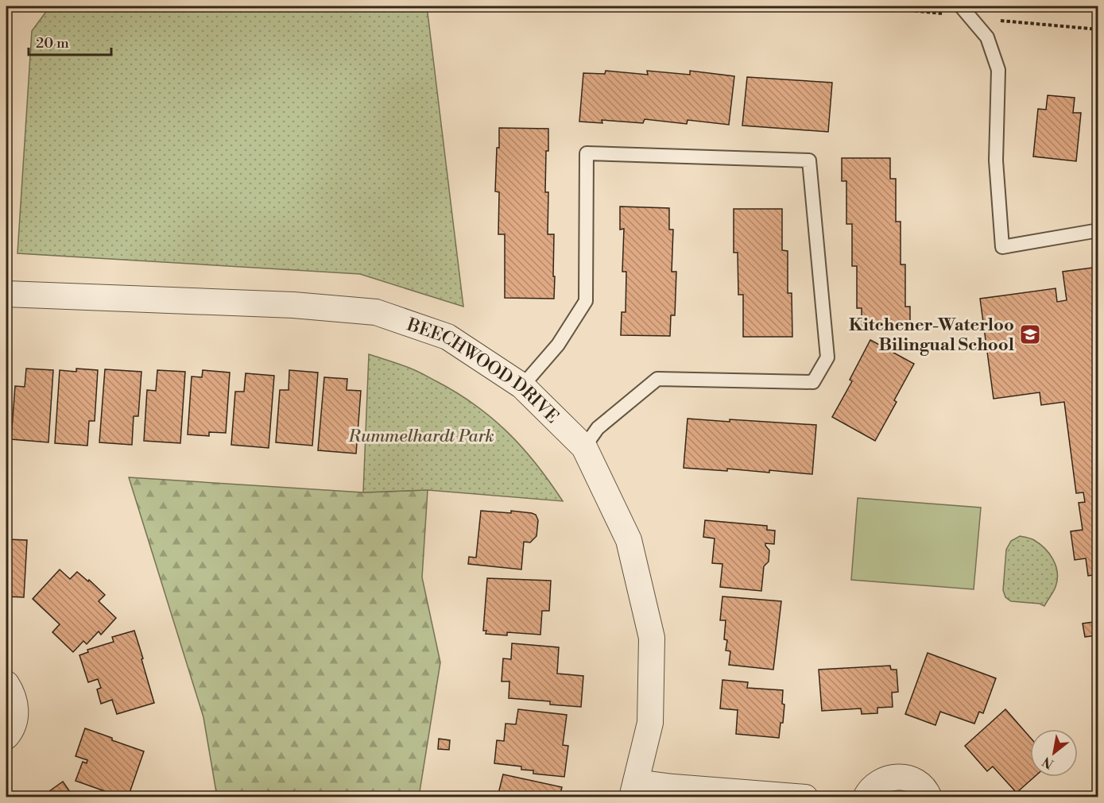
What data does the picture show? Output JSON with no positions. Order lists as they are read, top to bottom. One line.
{"streets":{"street":["BEECHWOOD DRIVE"]},"parks":["Rummelhardt Park"],"places":{"school or university":["Kitchener-Waterloo Bilingual School"]},"scale_bar":"20 m","north":"bottom left"}
